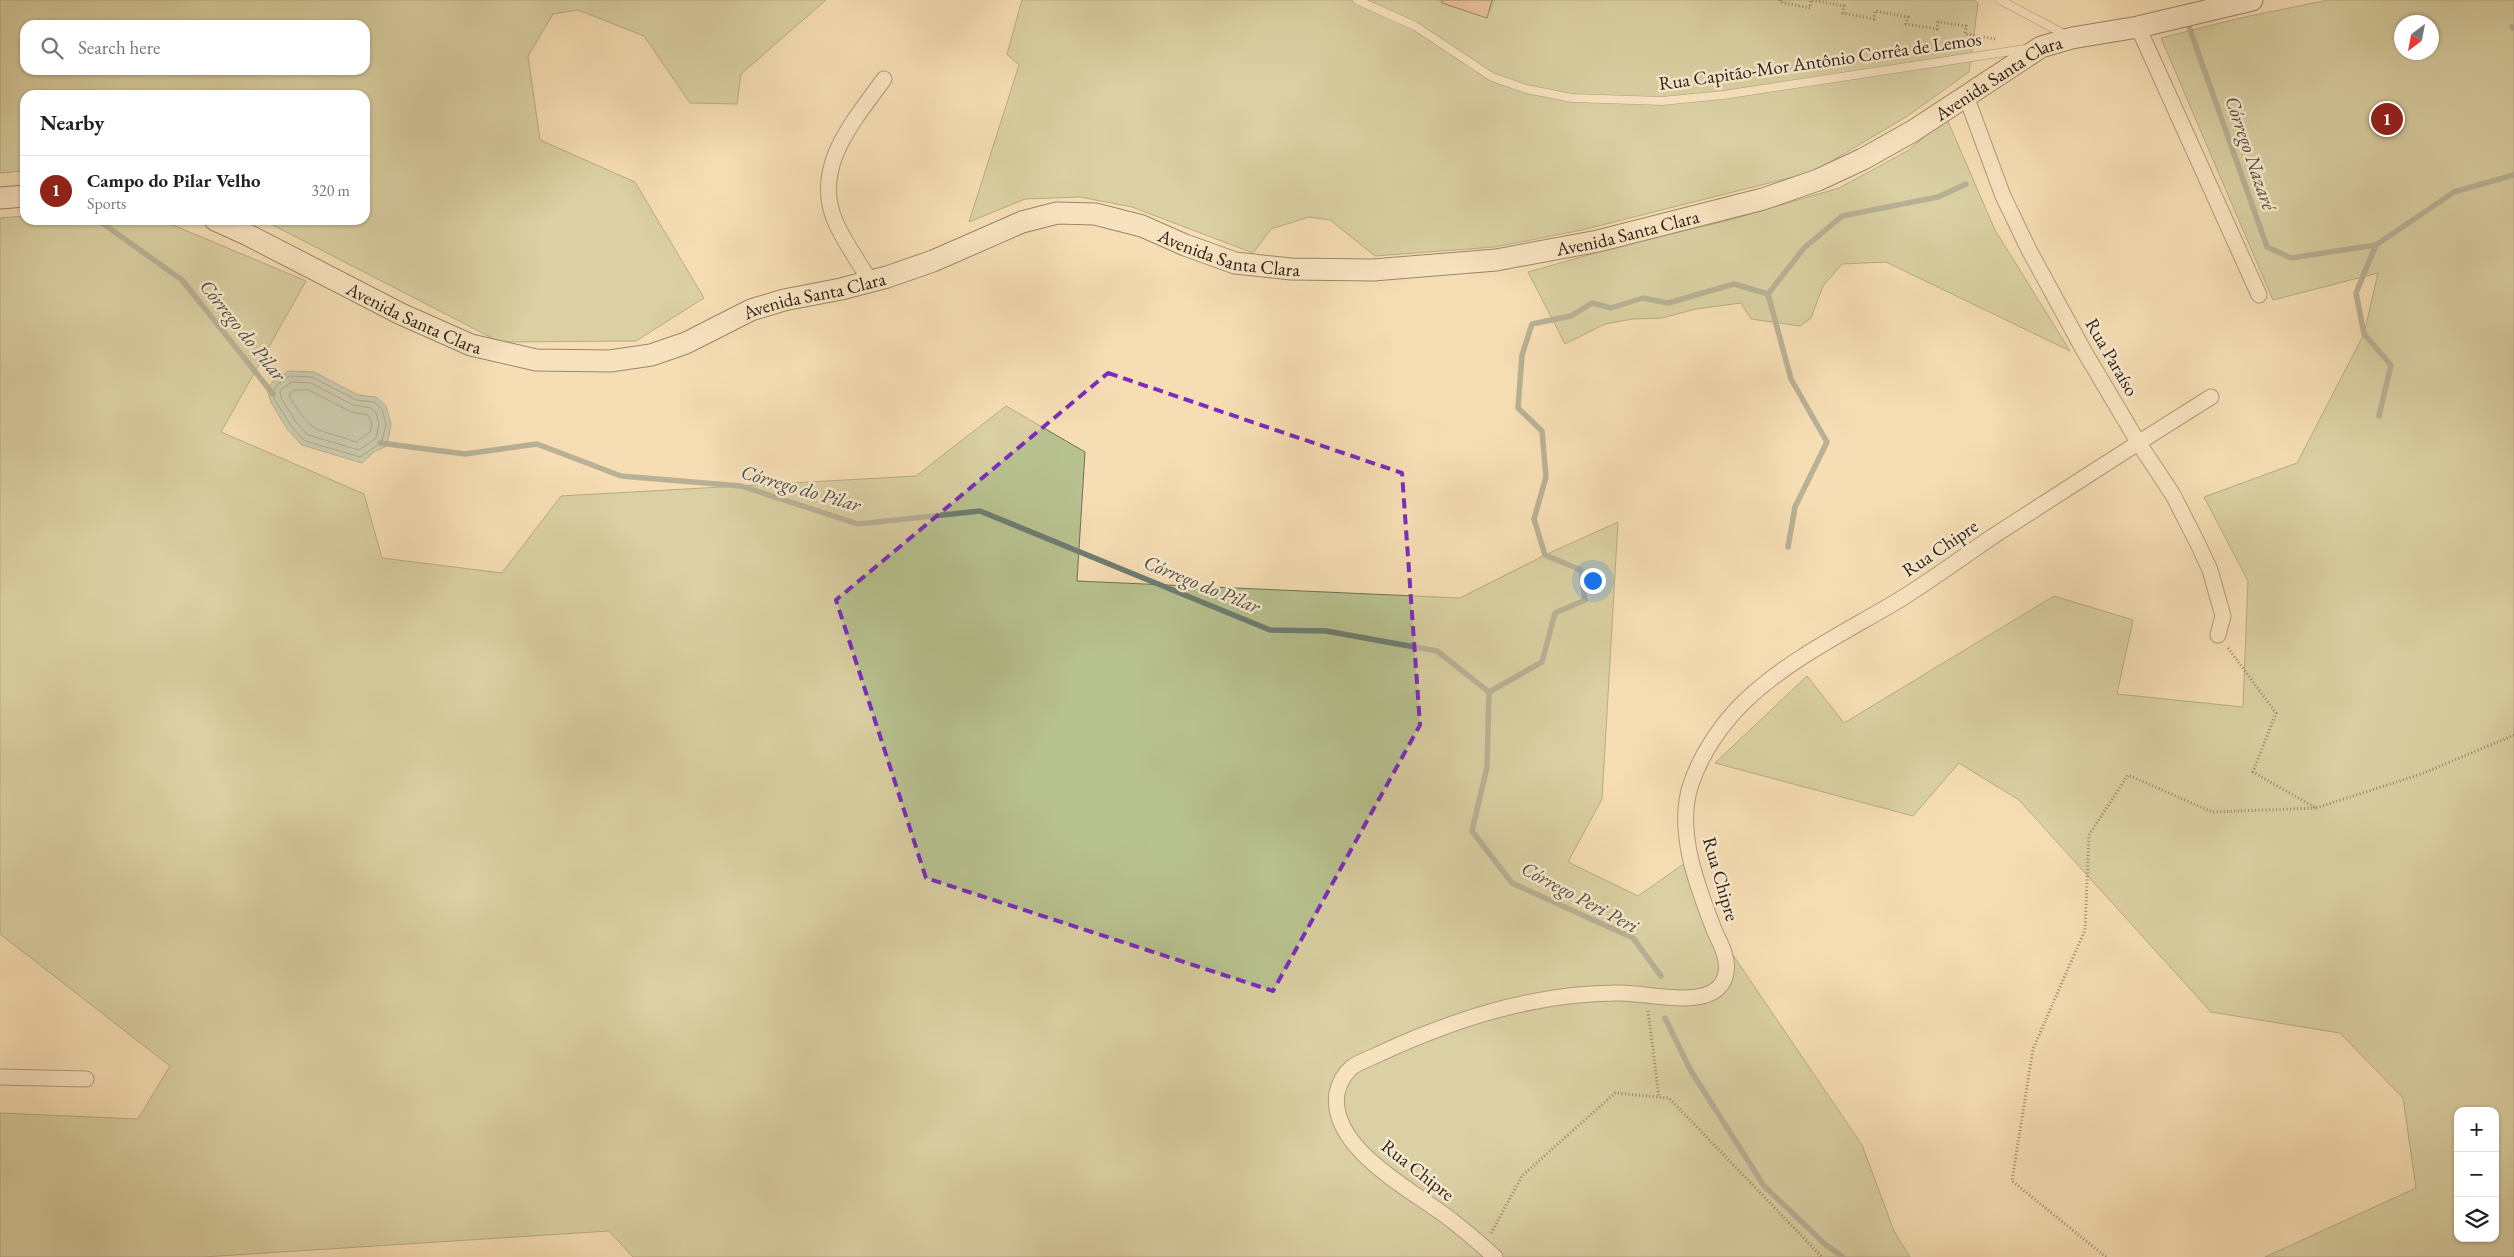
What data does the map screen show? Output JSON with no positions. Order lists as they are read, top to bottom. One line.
{"streets":{"street":["Avenida Santa Clara","Rua Paraíso","Rua Chipre"],"lane":["Rua Capitão-Mor Antônio Corrêa de Lemos"]},"crossings":[["Rua Capitão-Mor Antônio Corrêa de Lemos","Avenida Santa Clara"],["Avenida Santa Clara","Rua Paraíso"],["Rua Paraíso","Rua Chipre"]],"water":["Córrego Nazaré","Córrego do Pilar","Córrego Peri Peri"],"north":"bottom left","page":{"search":"Search here","heading":"Nearby","pins":"1","list":[{"mark":"1","name":"Campo do Pilar Velho","note":"Sports","value":"320 m"}],"map_buttons":["+","−"]}}
